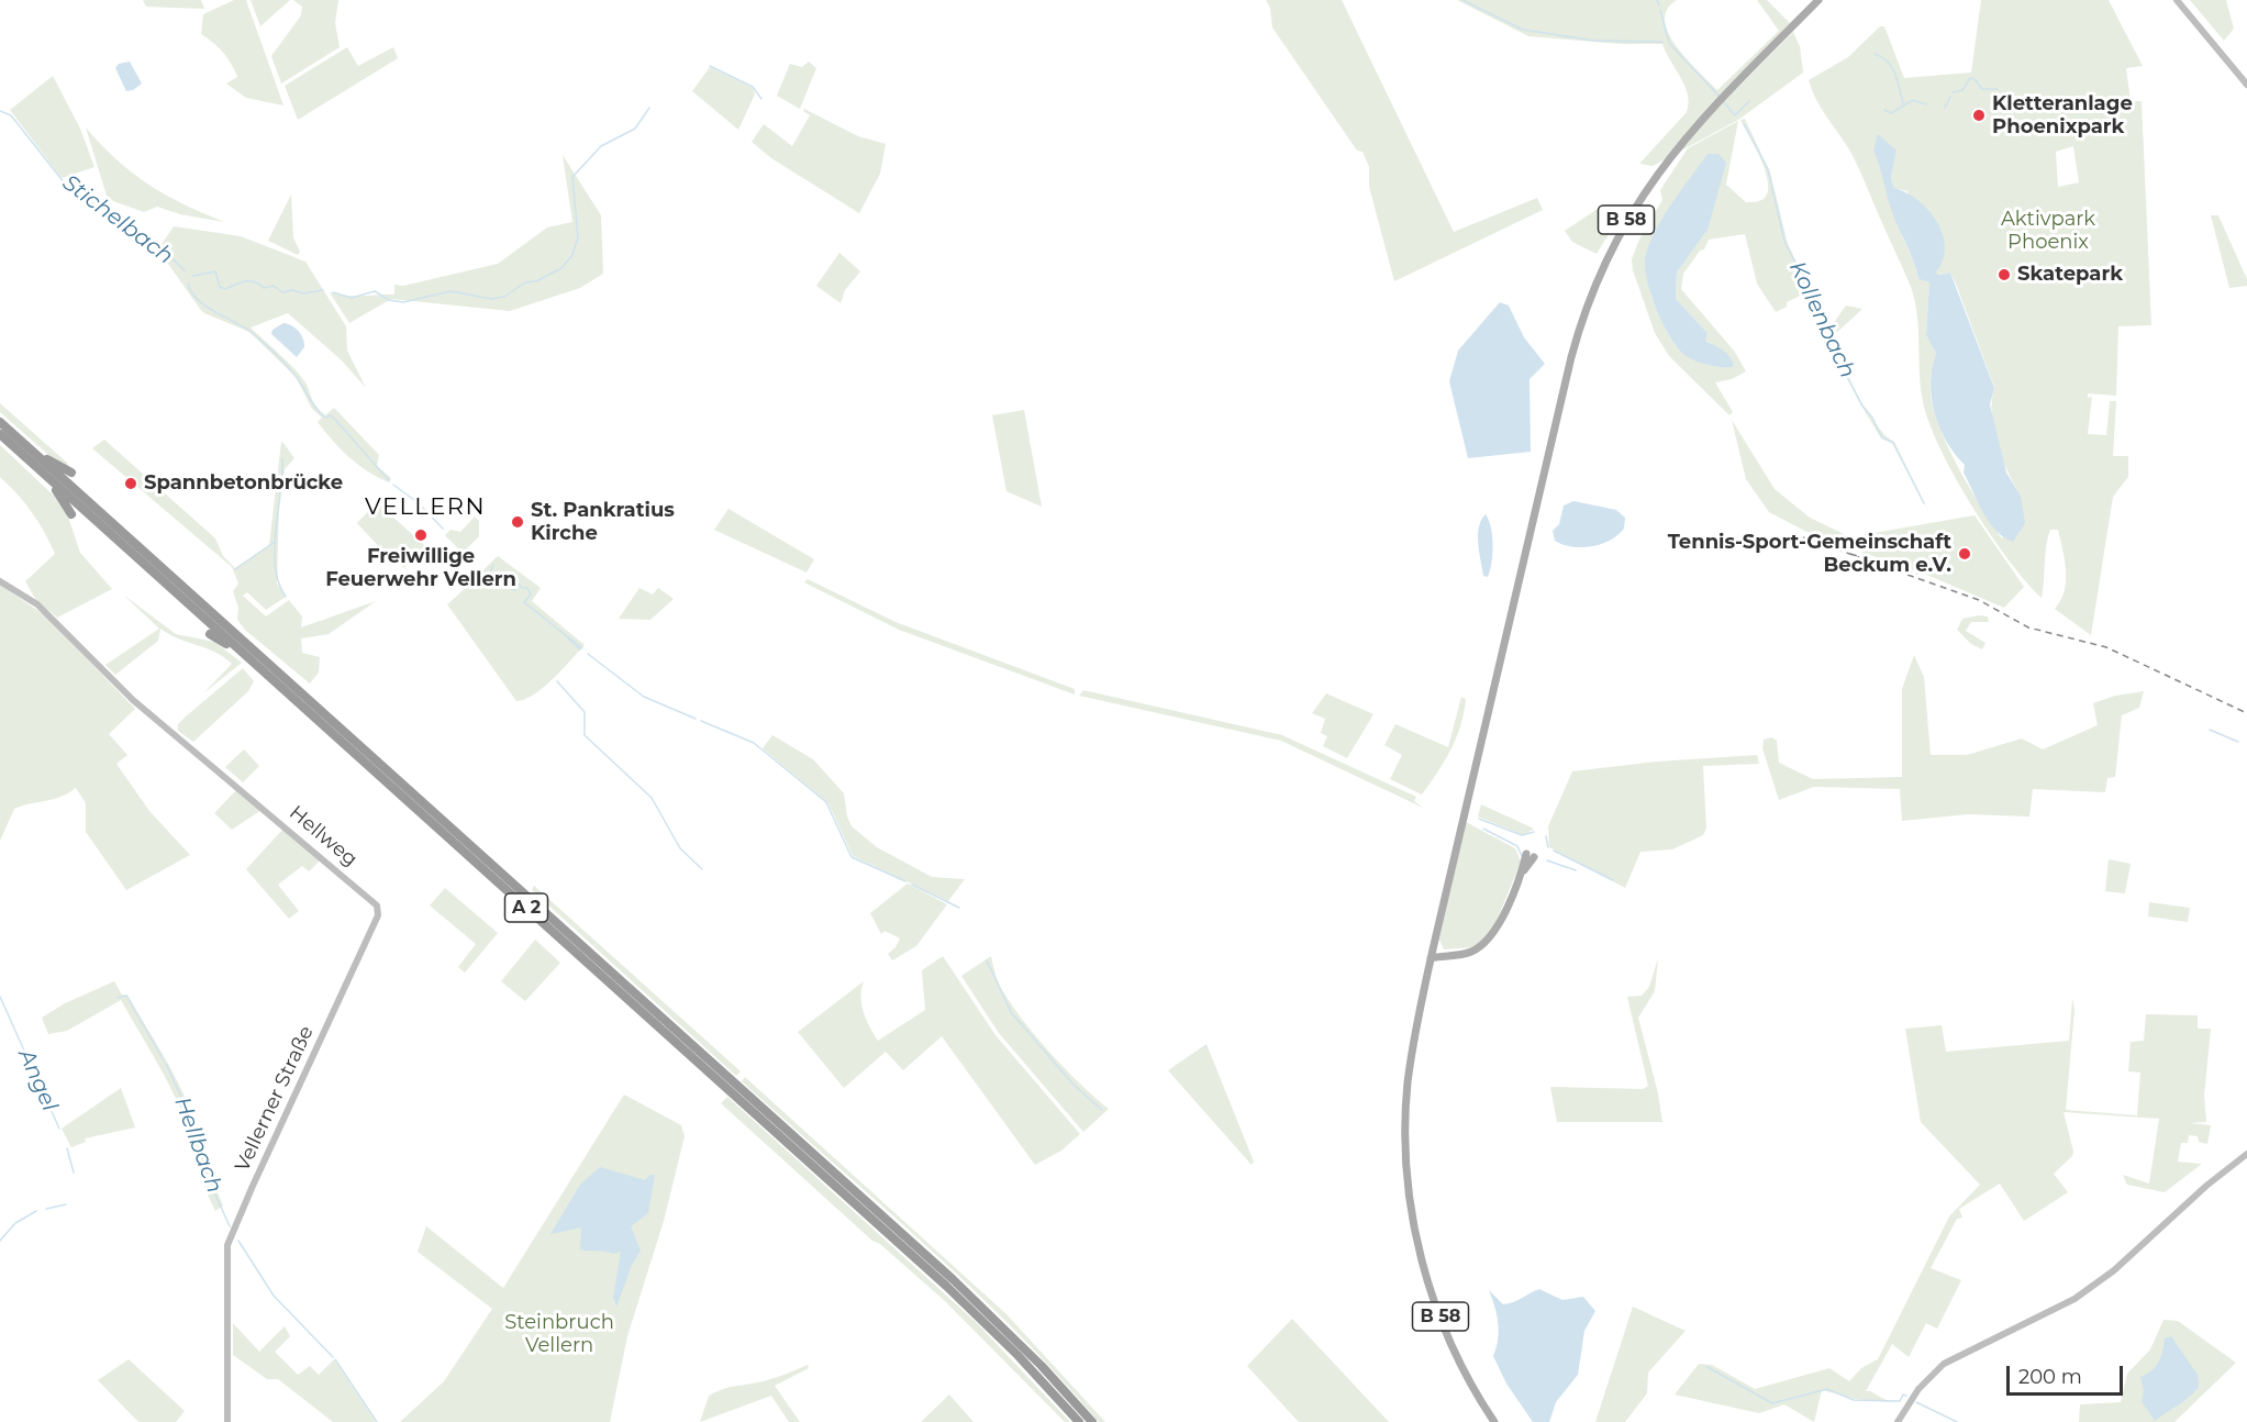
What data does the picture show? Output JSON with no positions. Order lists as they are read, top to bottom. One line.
{"streets":{"highway":["A 2"],"main road":["B 58","Hellweg","Vellerner Straße"]},"crossings":[["Hellweg","Vellerner Straße"]],"districts":["VELLERN"],"water":["Stichelbach","Kollenbach","Angel","Hellbach"],"parks":["Aktivpark Phoenix","Steinbruch Vellern"],"places":["Kletteranlage Phoenixpark","Skatepark","Spannbetonbrücke","St. Pankratius Kirche","Freiwillige Feuerwehr Vellern","Tennis-Sport-Gemeinschaft Beckum e.V."],"scale_bar":"200 m"}
